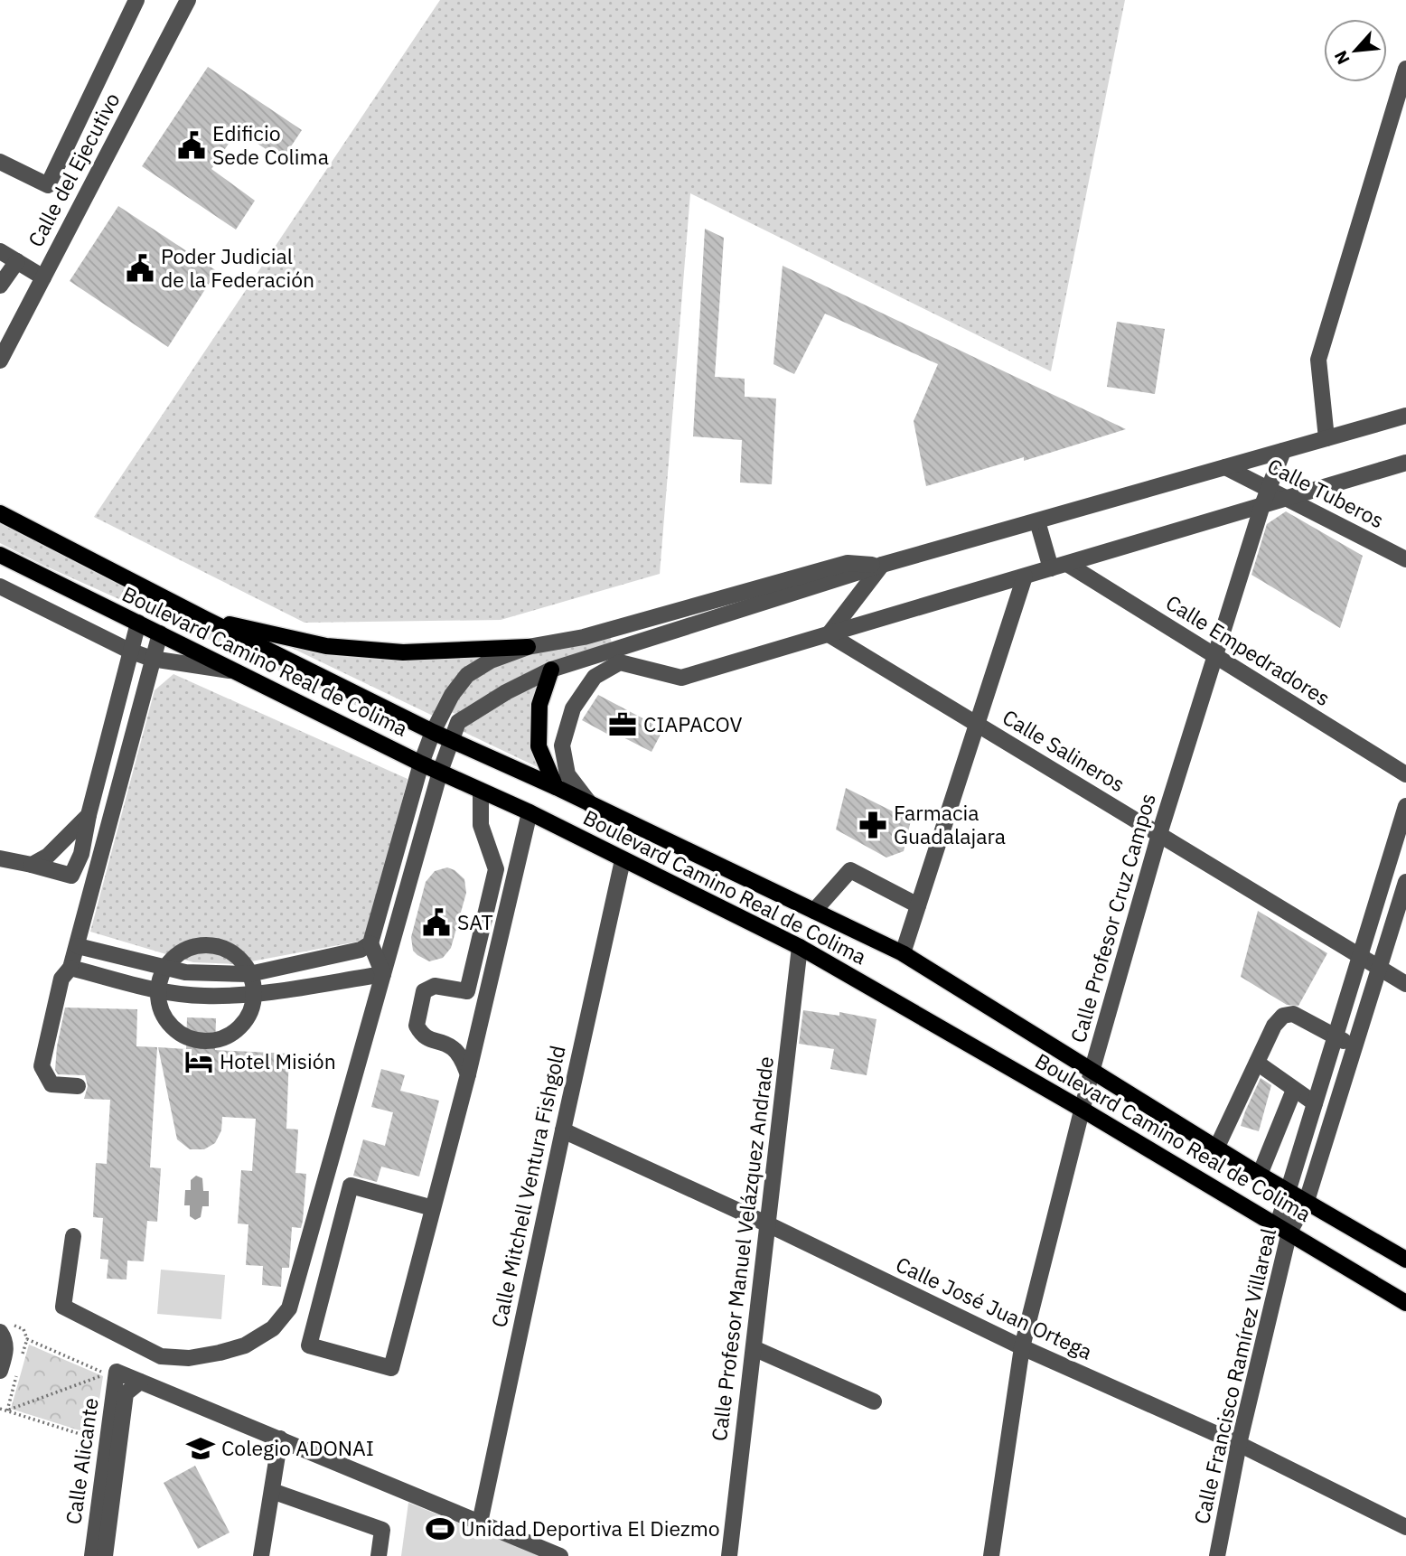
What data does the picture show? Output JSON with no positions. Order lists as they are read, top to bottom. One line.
{"streets":{"main road":["Boulevard Camino Real de Colima"],"street":["Calle del Ejecutivo","Calle Tuberos","Calle Empedradores","Calle Salineros","Calle Profesor Cruz Campos","Calle Mitchell Ventura Fishgold","Calle Profesor Manuel Velázquez Andrade","Calle José Juan Ortega","Calle Francisco Ramírez Villareal","Calle Alicante"]},"crossings":[["Calle Tuberos","Calle Profesor Cruz Campos"],["Calle Empedradores","Calle Profesor Cruz Campos"],["Boulevard Camino Real de Colima","Calle Profesor Cruz Campos"],["Boulevard Camino Real de Colima","Calle Mitchell Ventura Fishgold"],["Boulevard Camino Real de Colima","Calle Profesor Manuel Velázquez Andrade"],["Boulevard Camino Real de Colima","Calle Francisco Ramírez Villareal"],["Calle Salineros","Calle Profesor Cruz Campos"],["Calle Salineros","Calle Francisco Ramírez Villareal"],["Calle Profesor Cruz Campos","Calle José Juan Ortega"],["Calle Mitchell Ventura Fishgold","Calle José Juan Ortega"],["Calle Profesor Manuel Velázquez Andrade","Calle José Juan Ortega"],["Calle José Juan Ortega","Calle Francisco Ramírez Villareal"]],"places":{"public building":["Edificio Sede Colima","Poder Judicial de la Federación","SAT"],"office":["CIAPACOV"],"pharmacy":["Farmacia Guadalajara"],"hotel":["Hotel Misión"],"school or university":["Colegio ADONAI"],"sports":["Unidad Deportiva El Diezmo"]},"north":"bottom left"}
